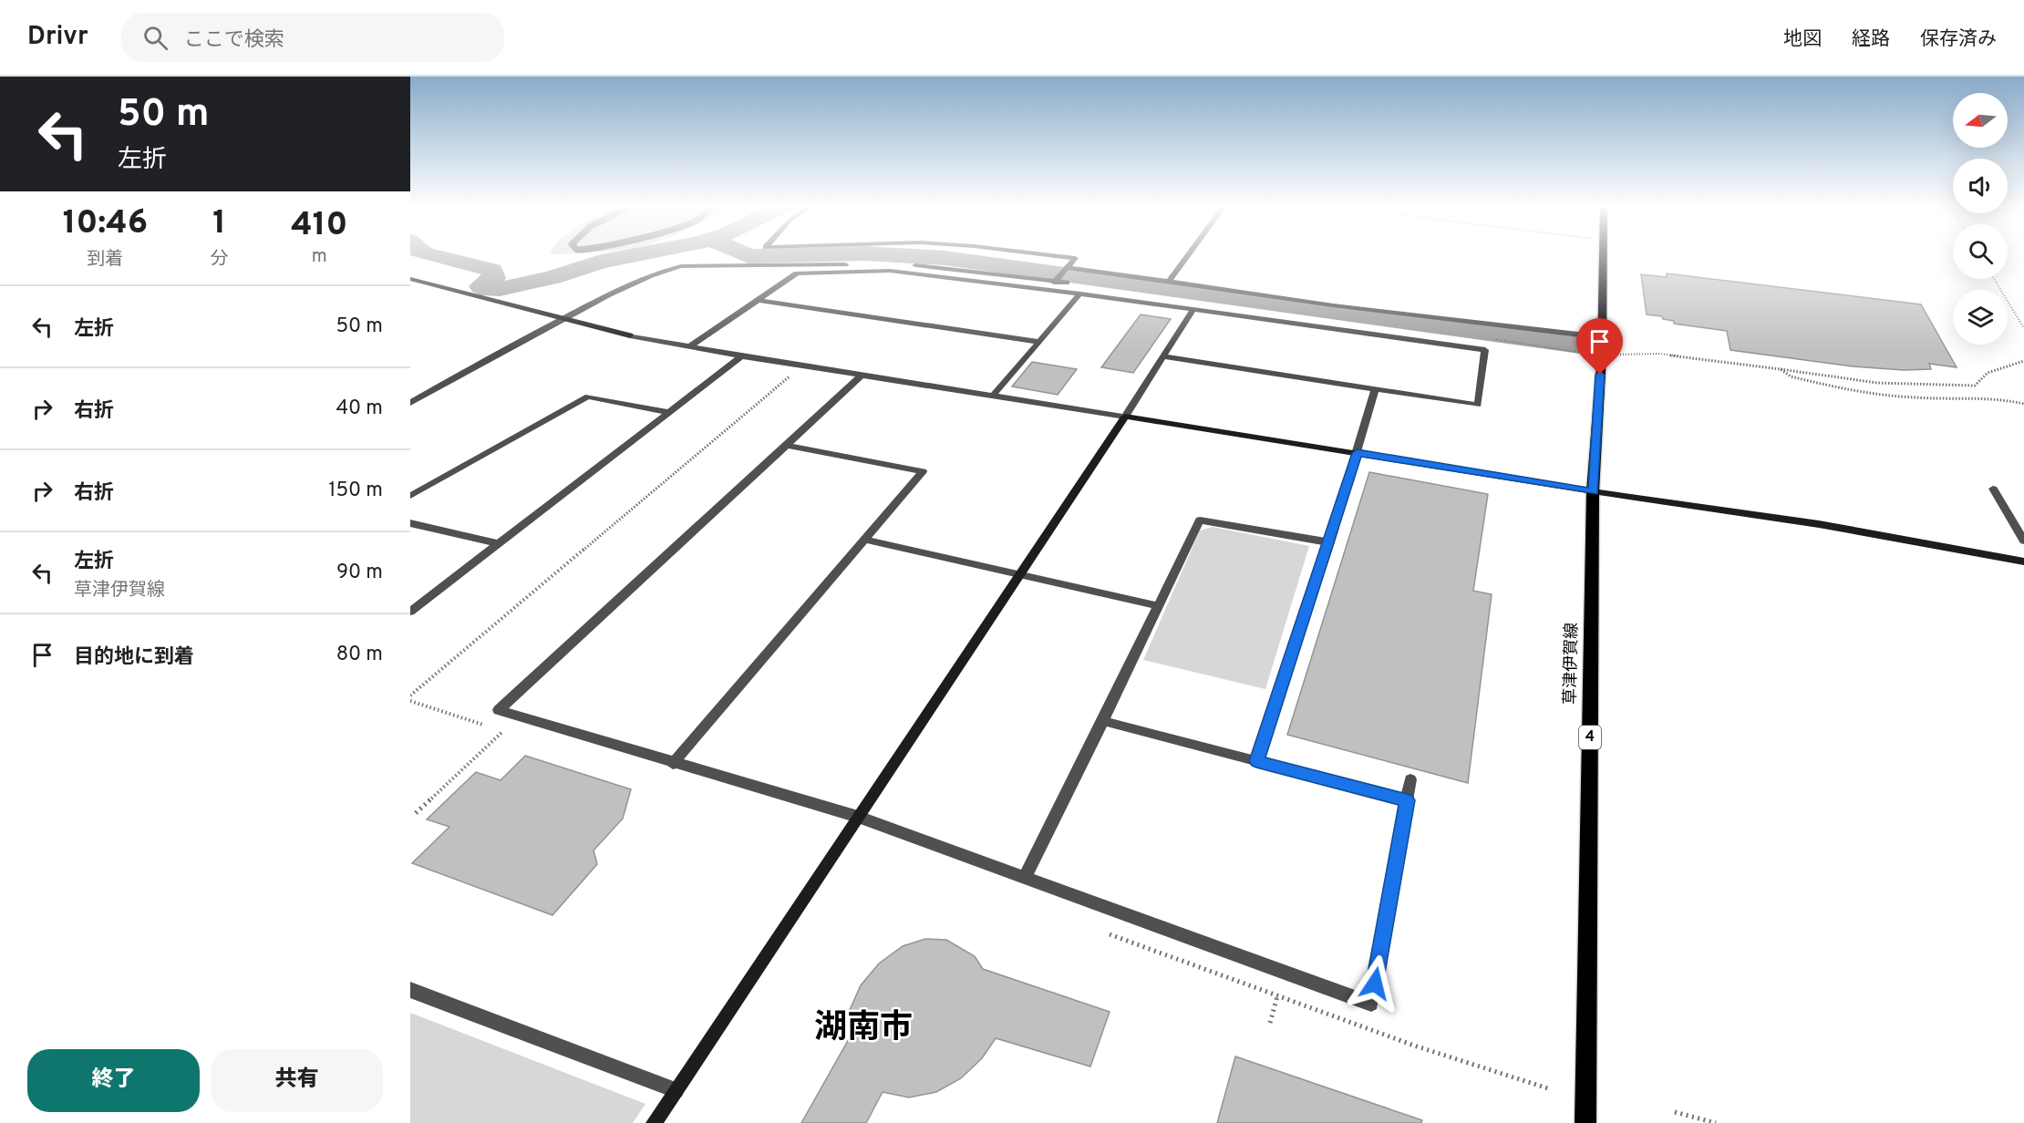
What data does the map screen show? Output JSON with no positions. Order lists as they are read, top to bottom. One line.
{"streets":{"main road":["草津伊賀線","4"]},"districts":["湖南市"],"north":"left","page":{"header":"Drivr","search":"ここで検索","nav":["地図","経路","保存済み"],"turn":["50 m","左折"],"eta":["10:46","到着","1","分","410","m"],"list":[{"name":"左折","value":"50 m"},{"name":"右折","value":"40 m"},{"name":"右折","value":"150 m"},{"name":"左折","note":"草津伊賀線","value":"90 m"},{"name":"目的地に到着","value":"80 m"}],"buttons":["終了","共有"]}}
